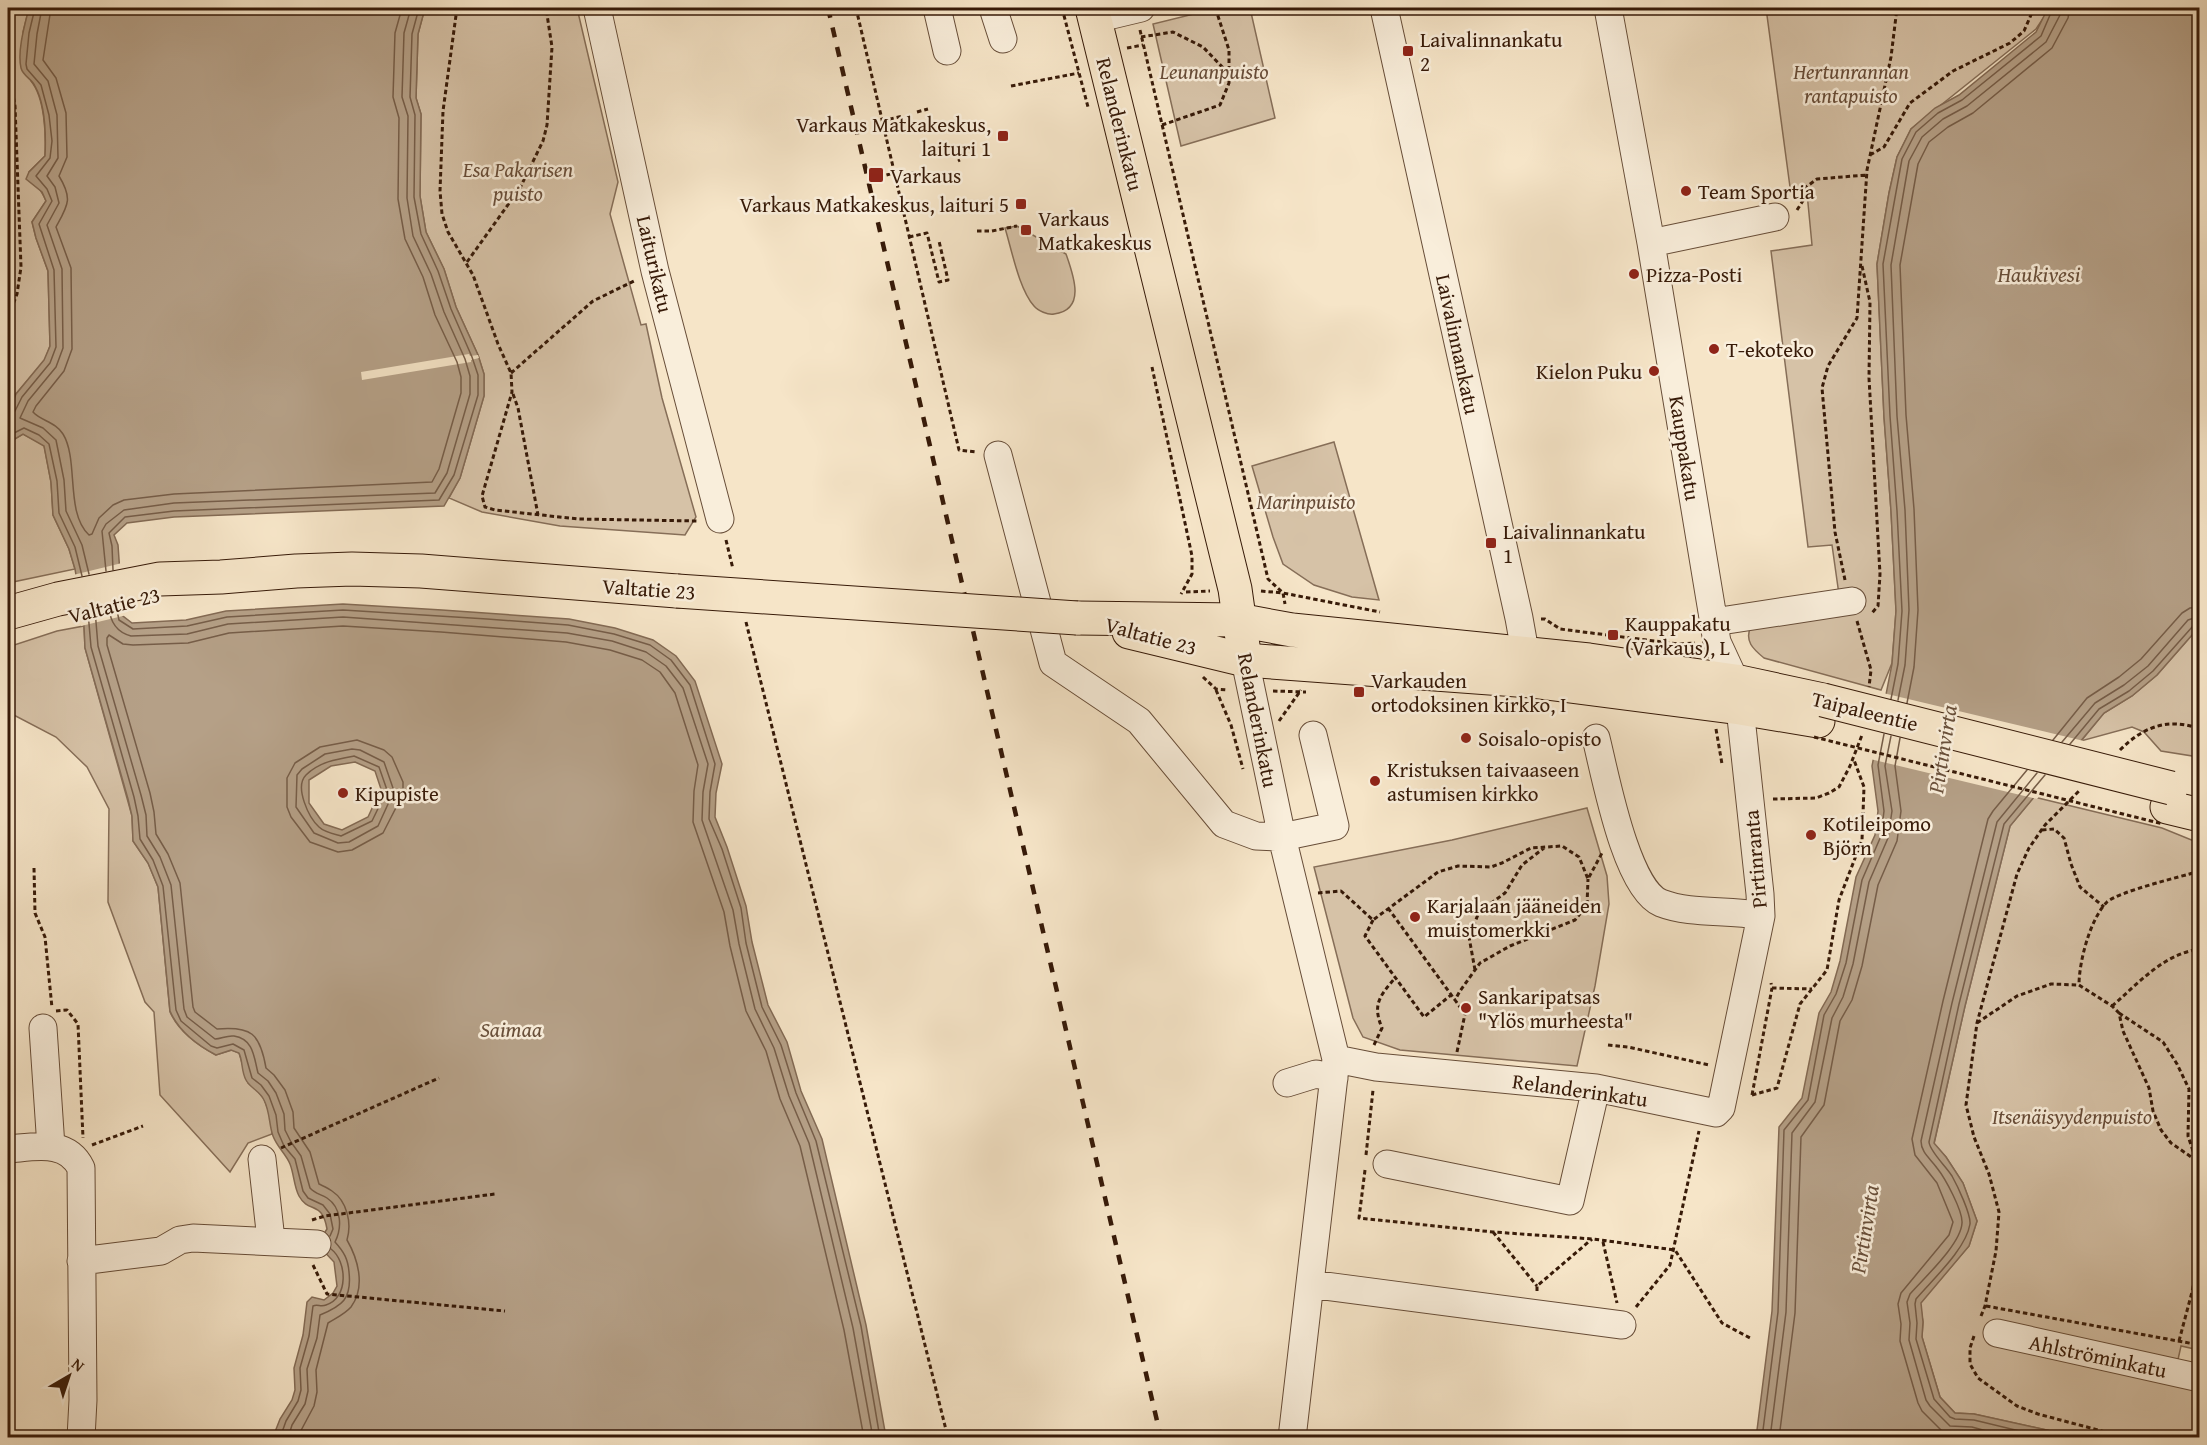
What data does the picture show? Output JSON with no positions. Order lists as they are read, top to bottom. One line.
{"streets":{"main road":["Relanderinkatu","Valtatie 23","Taipaleentie"],"street":["Laiturikatu","Laivalinnankatu","Kauppakatu","Pirtinranta","Ahlströminkatu"]},"crossings":[["Relanderinkatu","Valtatie 23"],["Relanderinkatu","Pirtinranta"],["Laivalinnankatu","Valtatie 23"],["Laivalinnankatu","Taipaleentie"],["Kauppakatu","Taipaleentie"],["Kauppakatu","Pirtinranta"],["Valtatie 23","Taipaleentie"],["Taipaleentie","Pirtinranta"]],"water":["Haukivesi","Pirtinvirta","Saimaa"],"parks":["Leunanpuisto","Hertunrannan rantapuisto","Esa Pakarisen puisto","Marinpuisto","Itsenäisyydenpuisto"],"places":{"transit":["Laivalinnankatu 2","Varkaus Matkakeskus, laituri 1","Varkaus","Varkaus Matkakeskus, laituri 5","Varkaus Matkakeskus","Laivalinnankatu 1","Kauppakatu (Varkaus), L","Varkauden ortodoksinen kirkko, I"],"other":["Team Sportia","Pizza-Posti","T-ekoteko","Kielon Puku","Soisalo-opisto","Kristuksen taivaaseen astumisen kirkko","Kipupiste","Kotileipomo Björn","Karjalaan jääneiden muistomerkki","Sankaripatsas \"Ylös murheesta\""]},"north":"top right"}
